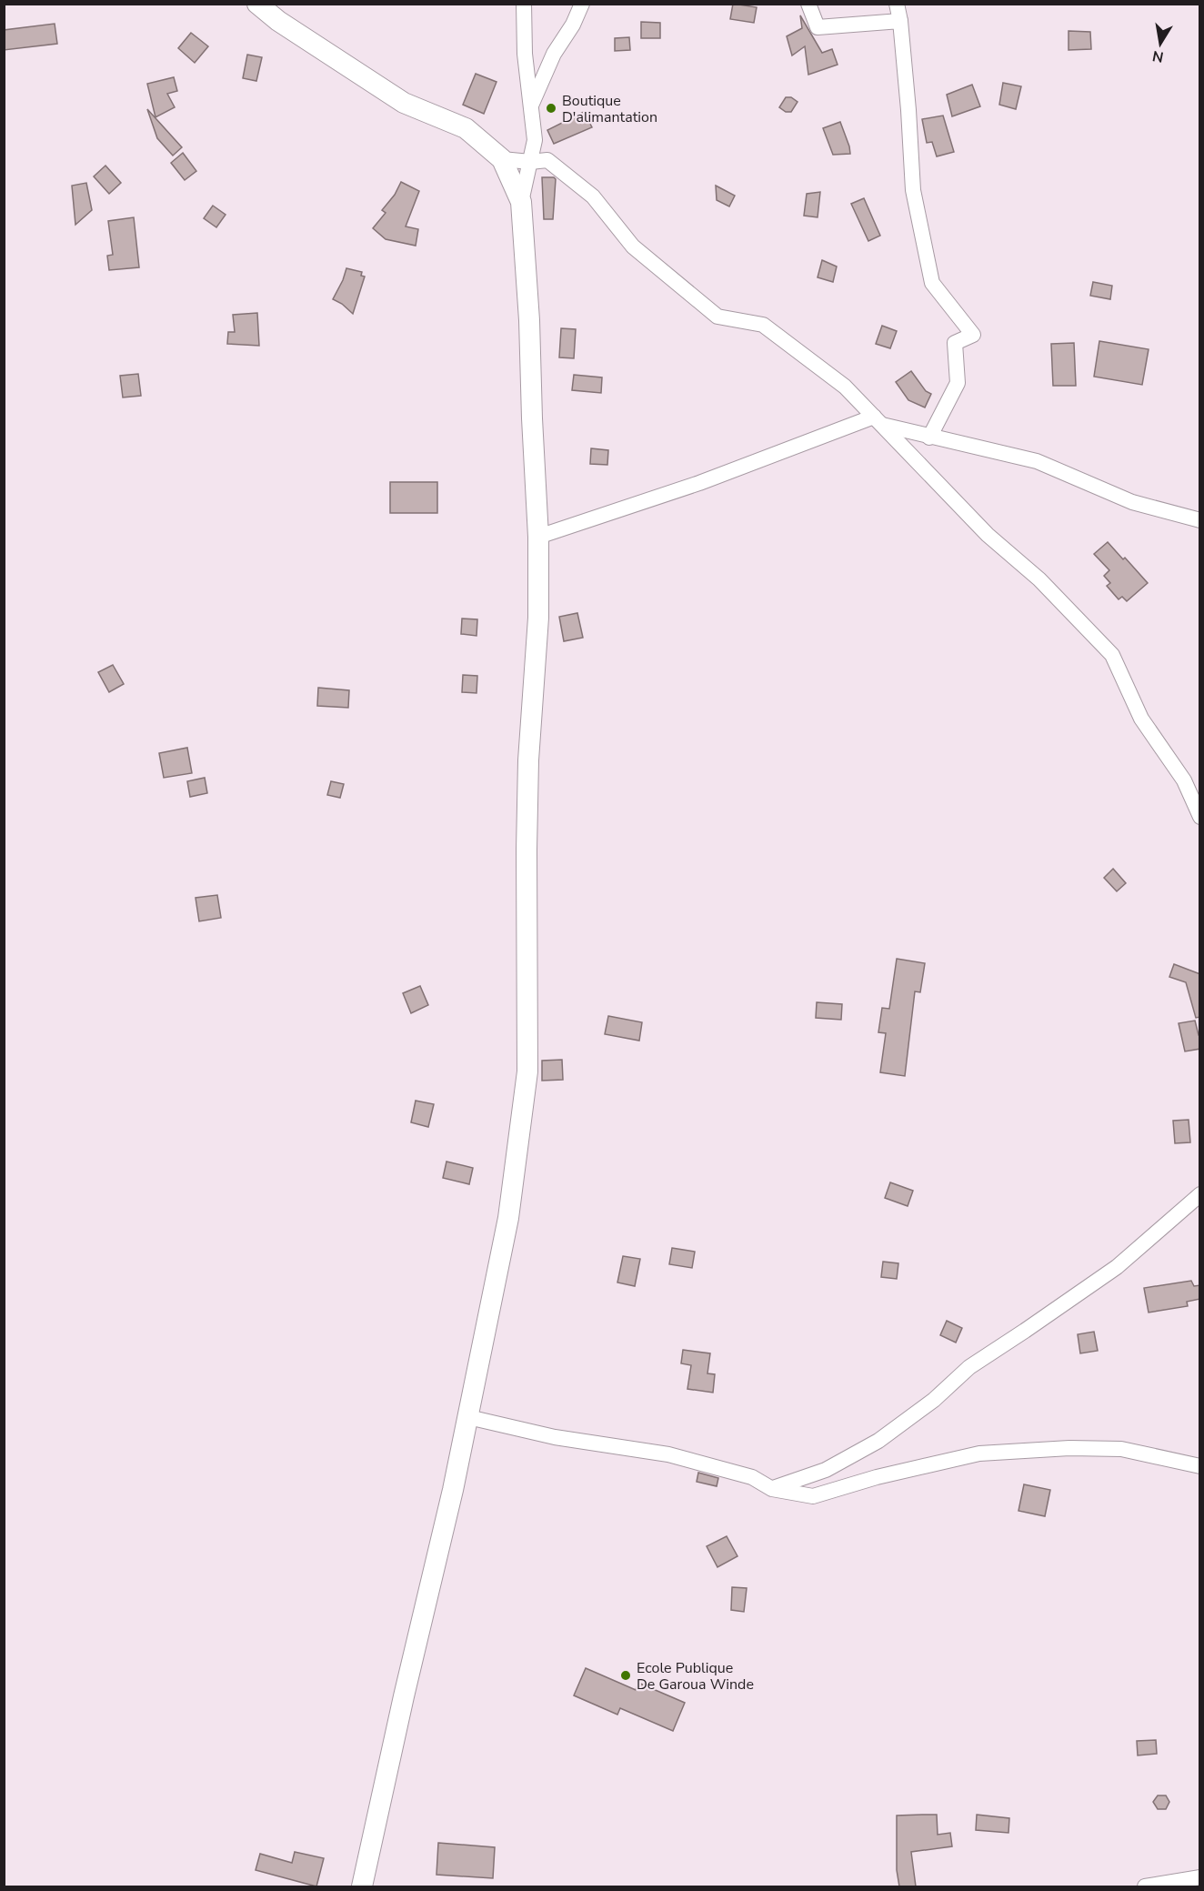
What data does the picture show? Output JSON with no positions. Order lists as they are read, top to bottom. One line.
{"places":["Boutique D'alimantation","Ecole Publique De Garoua Winde"],"north":"bottom"}
